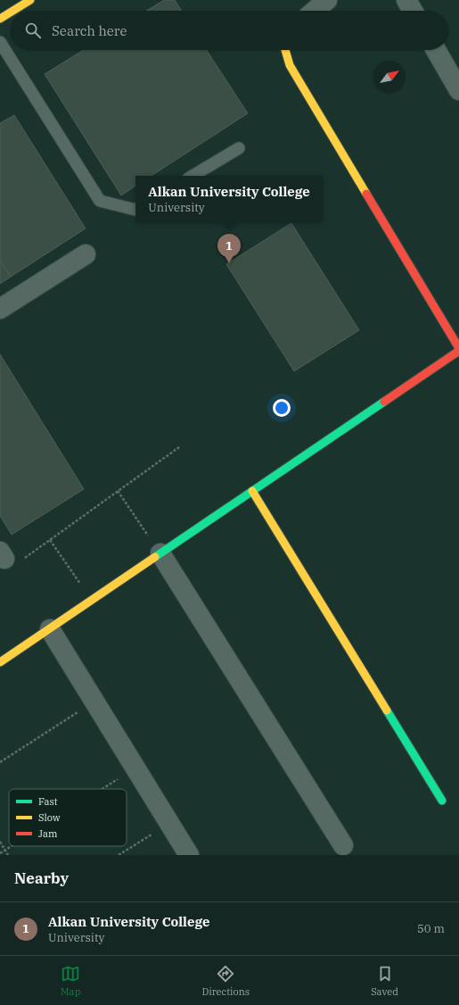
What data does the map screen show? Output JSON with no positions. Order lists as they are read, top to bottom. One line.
{"legend":["Fast","Slow","Jam"],"north":"top right","page":{"search":"Search here","popup":["Alkan University College","University"],"pins":"1","heading":"Nearby","list":[{"mark":"1","name":"Alkan University College","note":"University","value":"50 m"}],"nav":["Map","Directions","Saved"]}}
